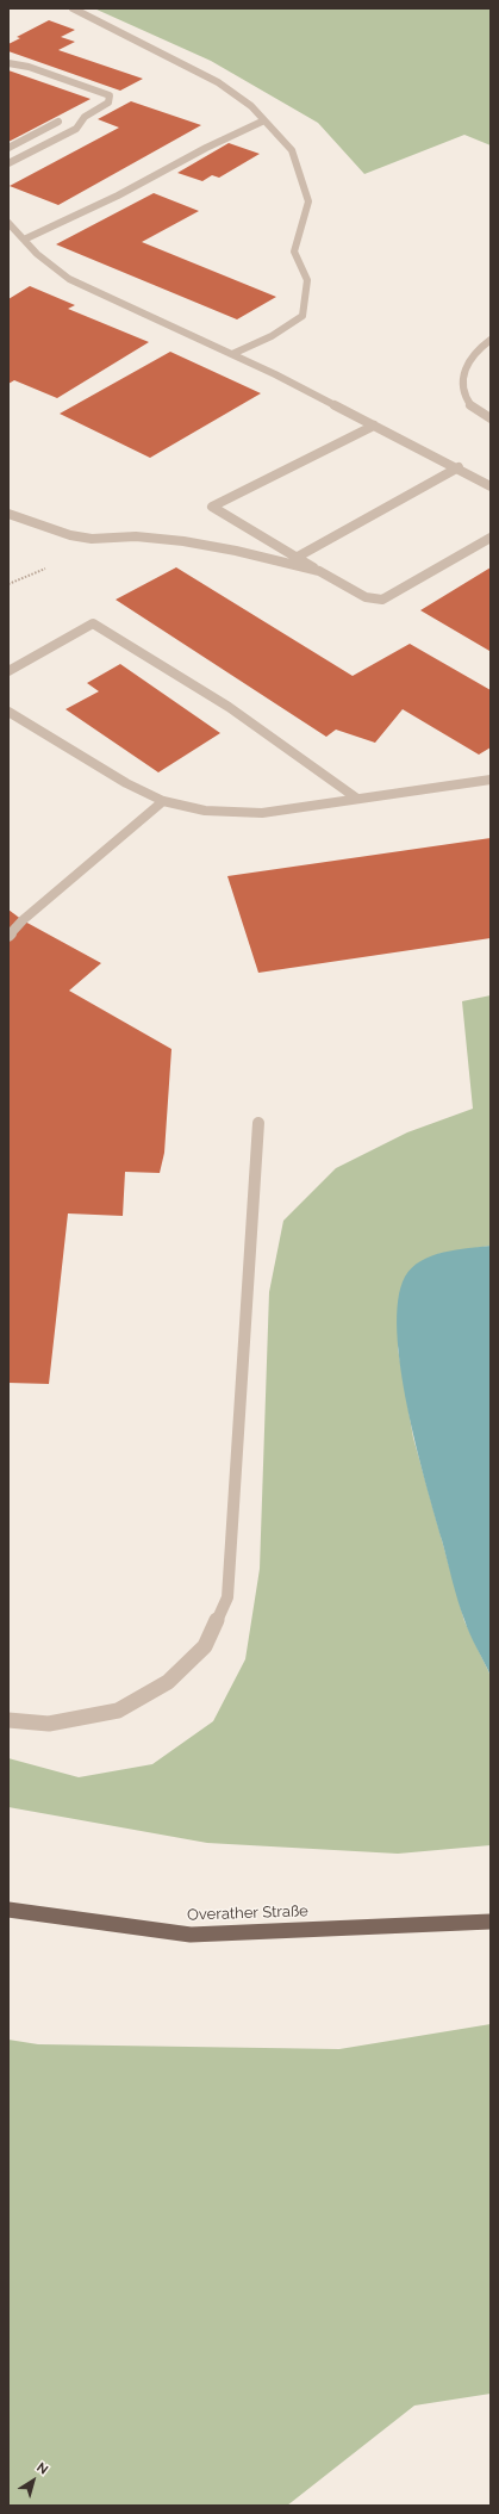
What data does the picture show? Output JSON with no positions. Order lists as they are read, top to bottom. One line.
{"streets":{"main road":["Overather Straße"]},"north":"top right"}
